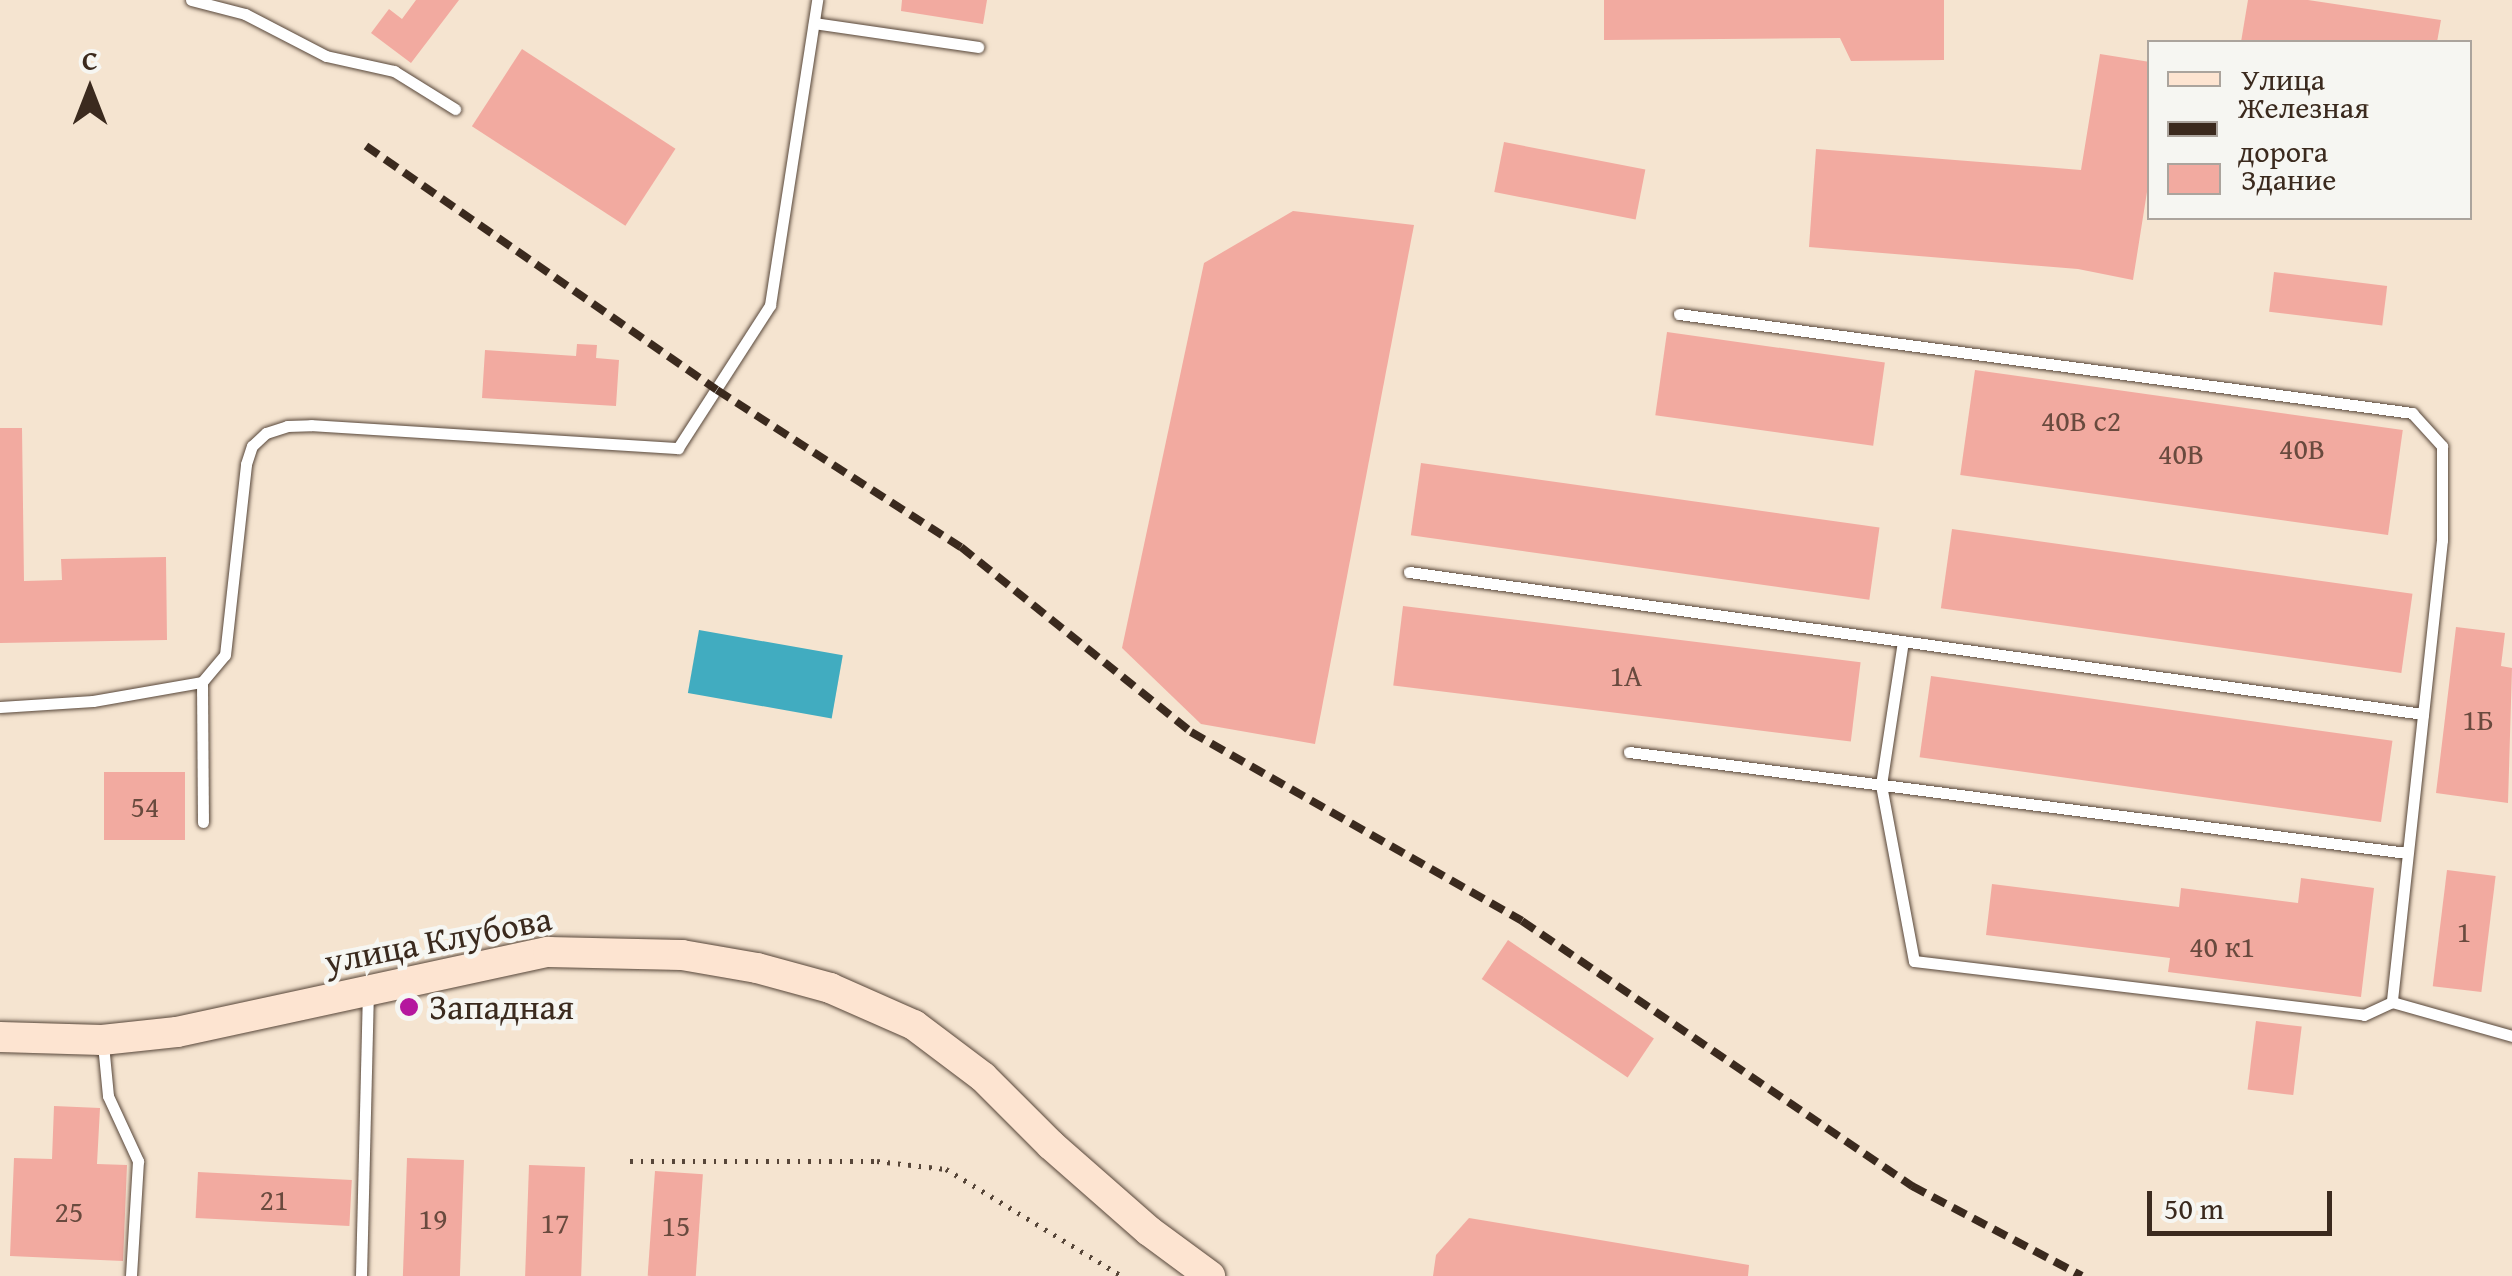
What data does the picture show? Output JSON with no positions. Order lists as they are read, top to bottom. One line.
{"streets":{"main road":["улица Клубова"]},"places":["Западная"],"house_numbers":["40В с2","40В","40В","1А","1Б","54","1","40 к1","21","25","19","17","15"],"legend":["Улица","Железная дорога","Здание"],"scale_bar":"50 m","north":"top"}
